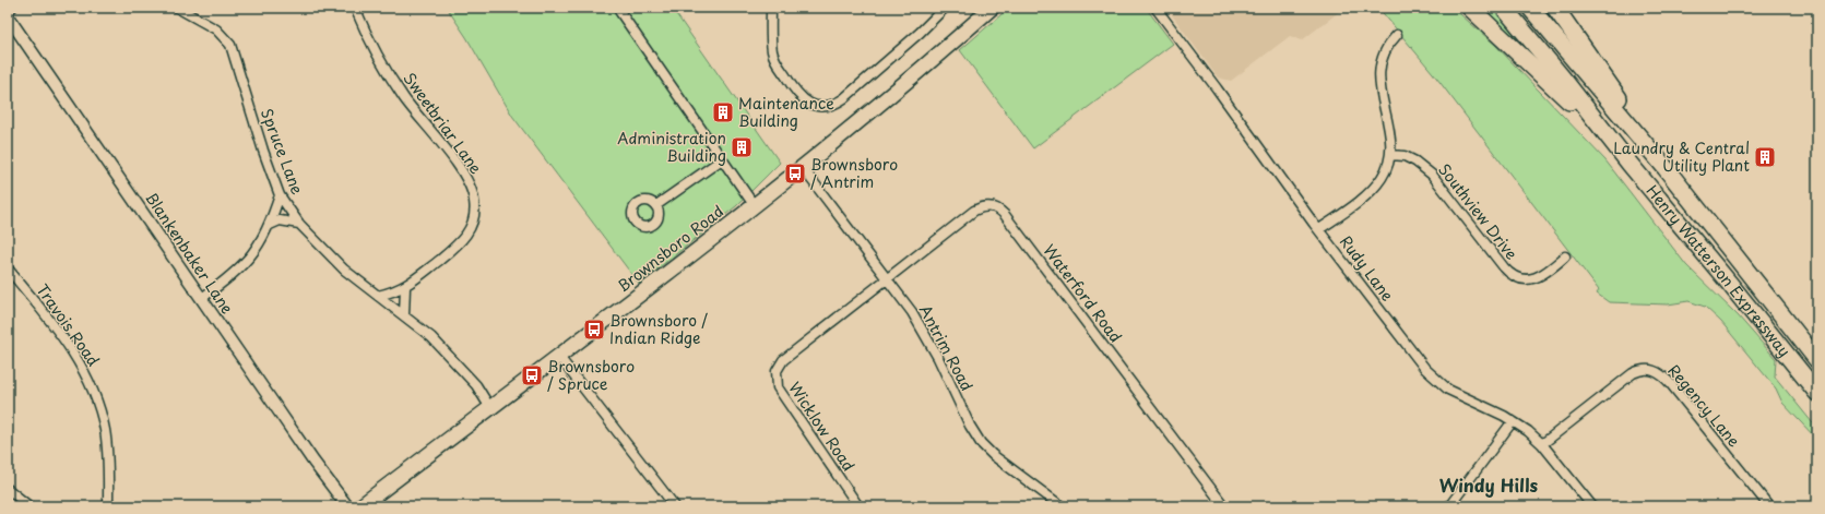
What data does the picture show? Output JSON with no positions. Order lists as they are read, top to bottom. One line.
{"streets":{"highway":["Henry Watterson Expressway"],"main road":["Brownsboro Road"],"street":["Sweetbriar Lane","Spruce Lane","Southview Drive","Blankenbaker Lane","Rudy Lane","Waterford Road","Travois Road","Antrim Road","Regency Lane","Wicklow Road"]},"crossings":[["Sweetbriar Lane","Spruce Lane"],["Spruce Lane","Brownsboro Road"],["Brownsboro Road","Antrim Road"],["Rudy Lane","Regency Lane"],["Waterford Road","Antrim Road"],["Waterford Road","Wicklow Road"],["Antrim Road","Wicklow Road"]],"districts":["Windy Hills"],"places":{"building":["Maintenance Building","Administration Building","Laundry & Central Utility Plant"],"bus stop":["Brownsboro / Antrim","Brownsboro / Indian Ridge","Brownsboro / Spruce"]}}
